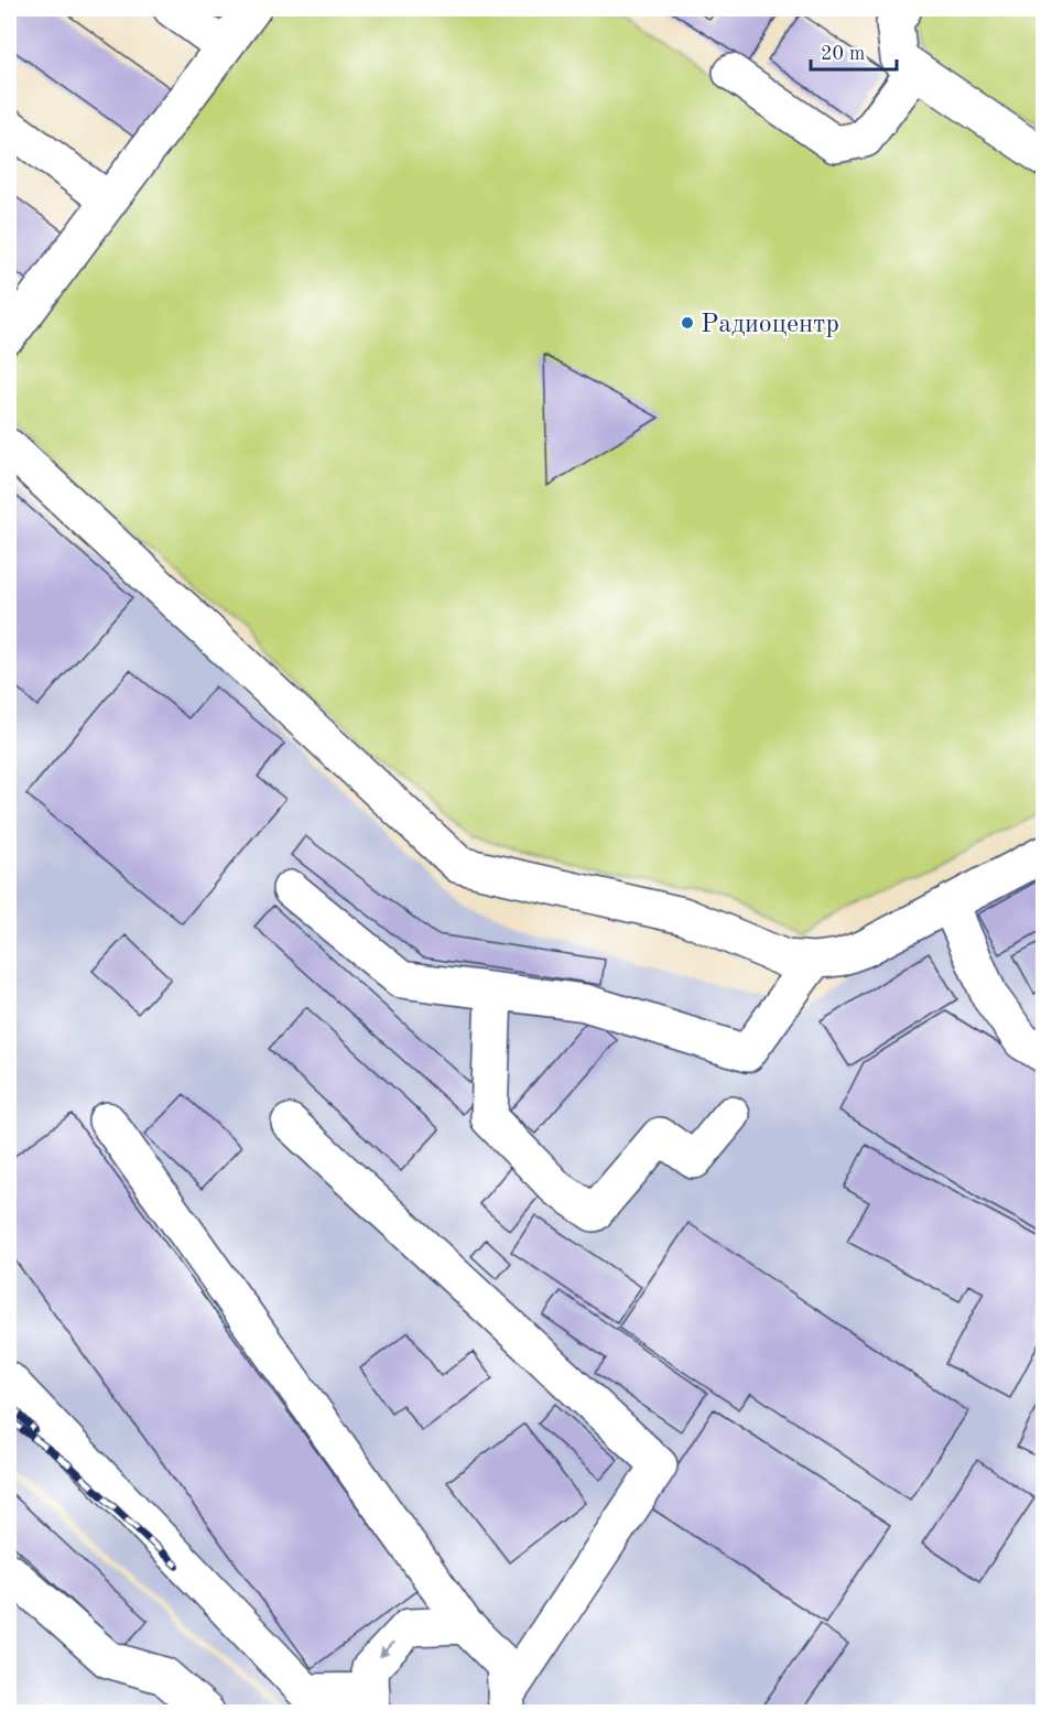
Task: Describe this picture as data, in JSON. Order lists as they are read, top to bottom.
{
  "places": ["Радиоцентр"],
  "scale_bar": "20 m"
}
